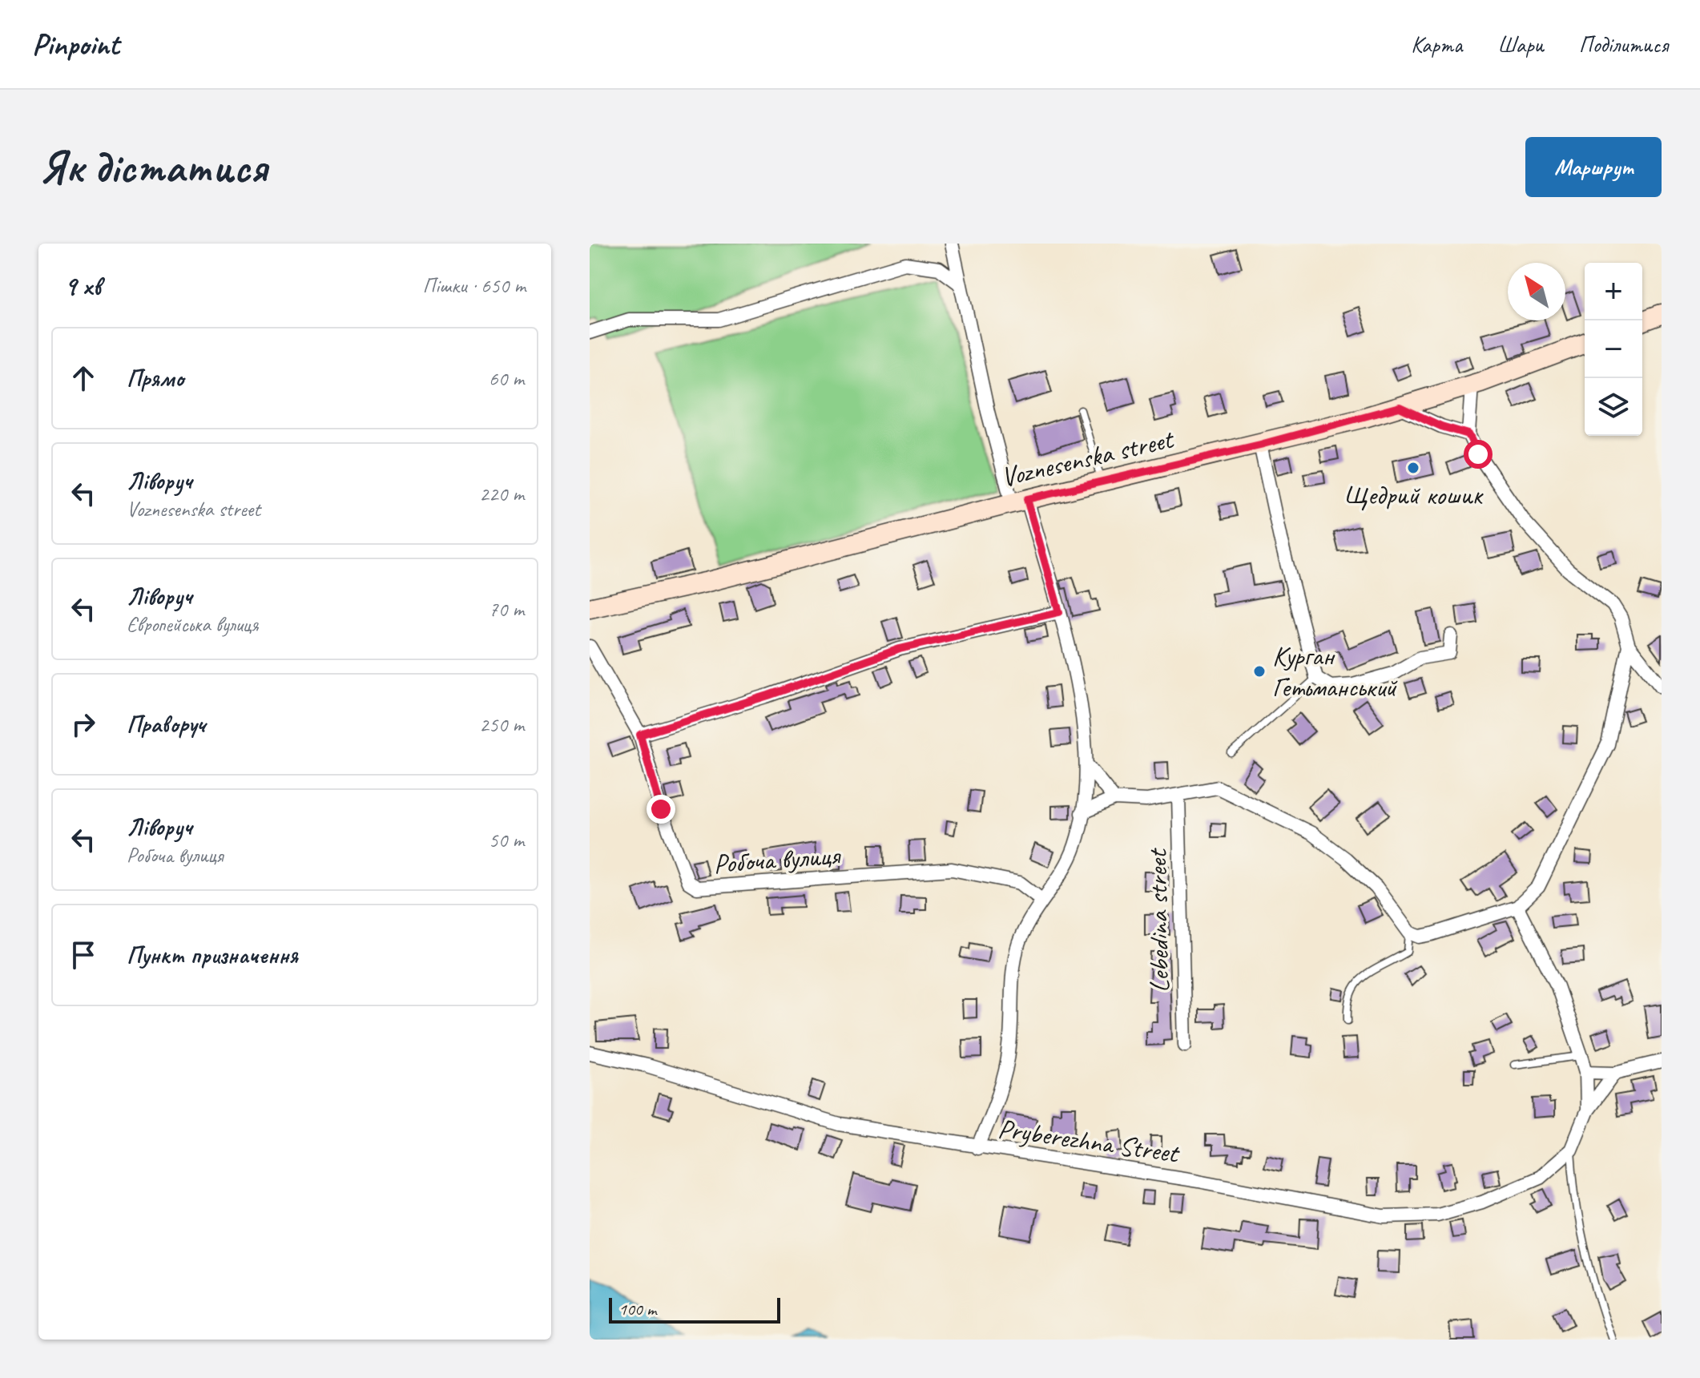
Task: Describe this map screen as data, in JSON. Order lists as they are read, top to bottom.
{
  "streets": {
    "main road": ["Voznesenska street"],
    "street": ["Робоча вулиця", "Lebedina street", "Pryberezhna Street"]
  },
  "places": ["Щедрий кошик", "Курган Гетьманський"],
  "scale_bar": "100 m",
  "north": "top left",
  "page": {
    "header": "Pinpoint",
    "nav": ["Карта", "Шари", "Поділитися"],
    "buttons": "Маршрут",
    "title": "Як дістатися",
    "heading": ["9 хв", "Пішки · 650 m"],
    "map_buttons": ["+", "−"],
    "list": [
      ["Прямо", "60 m"],
      ["Ліворуч", "Voznesenska street", "220 m"],
      ["Ліворуч", "Європейська вулиця", "70 m"],
      ["Праворуч", "250 m"],
      ["Ліворуч", "Робоча вулиця", "50 m"],
      "Пункт призначення"
    ],
    "scale": "100 m"
  }
}
